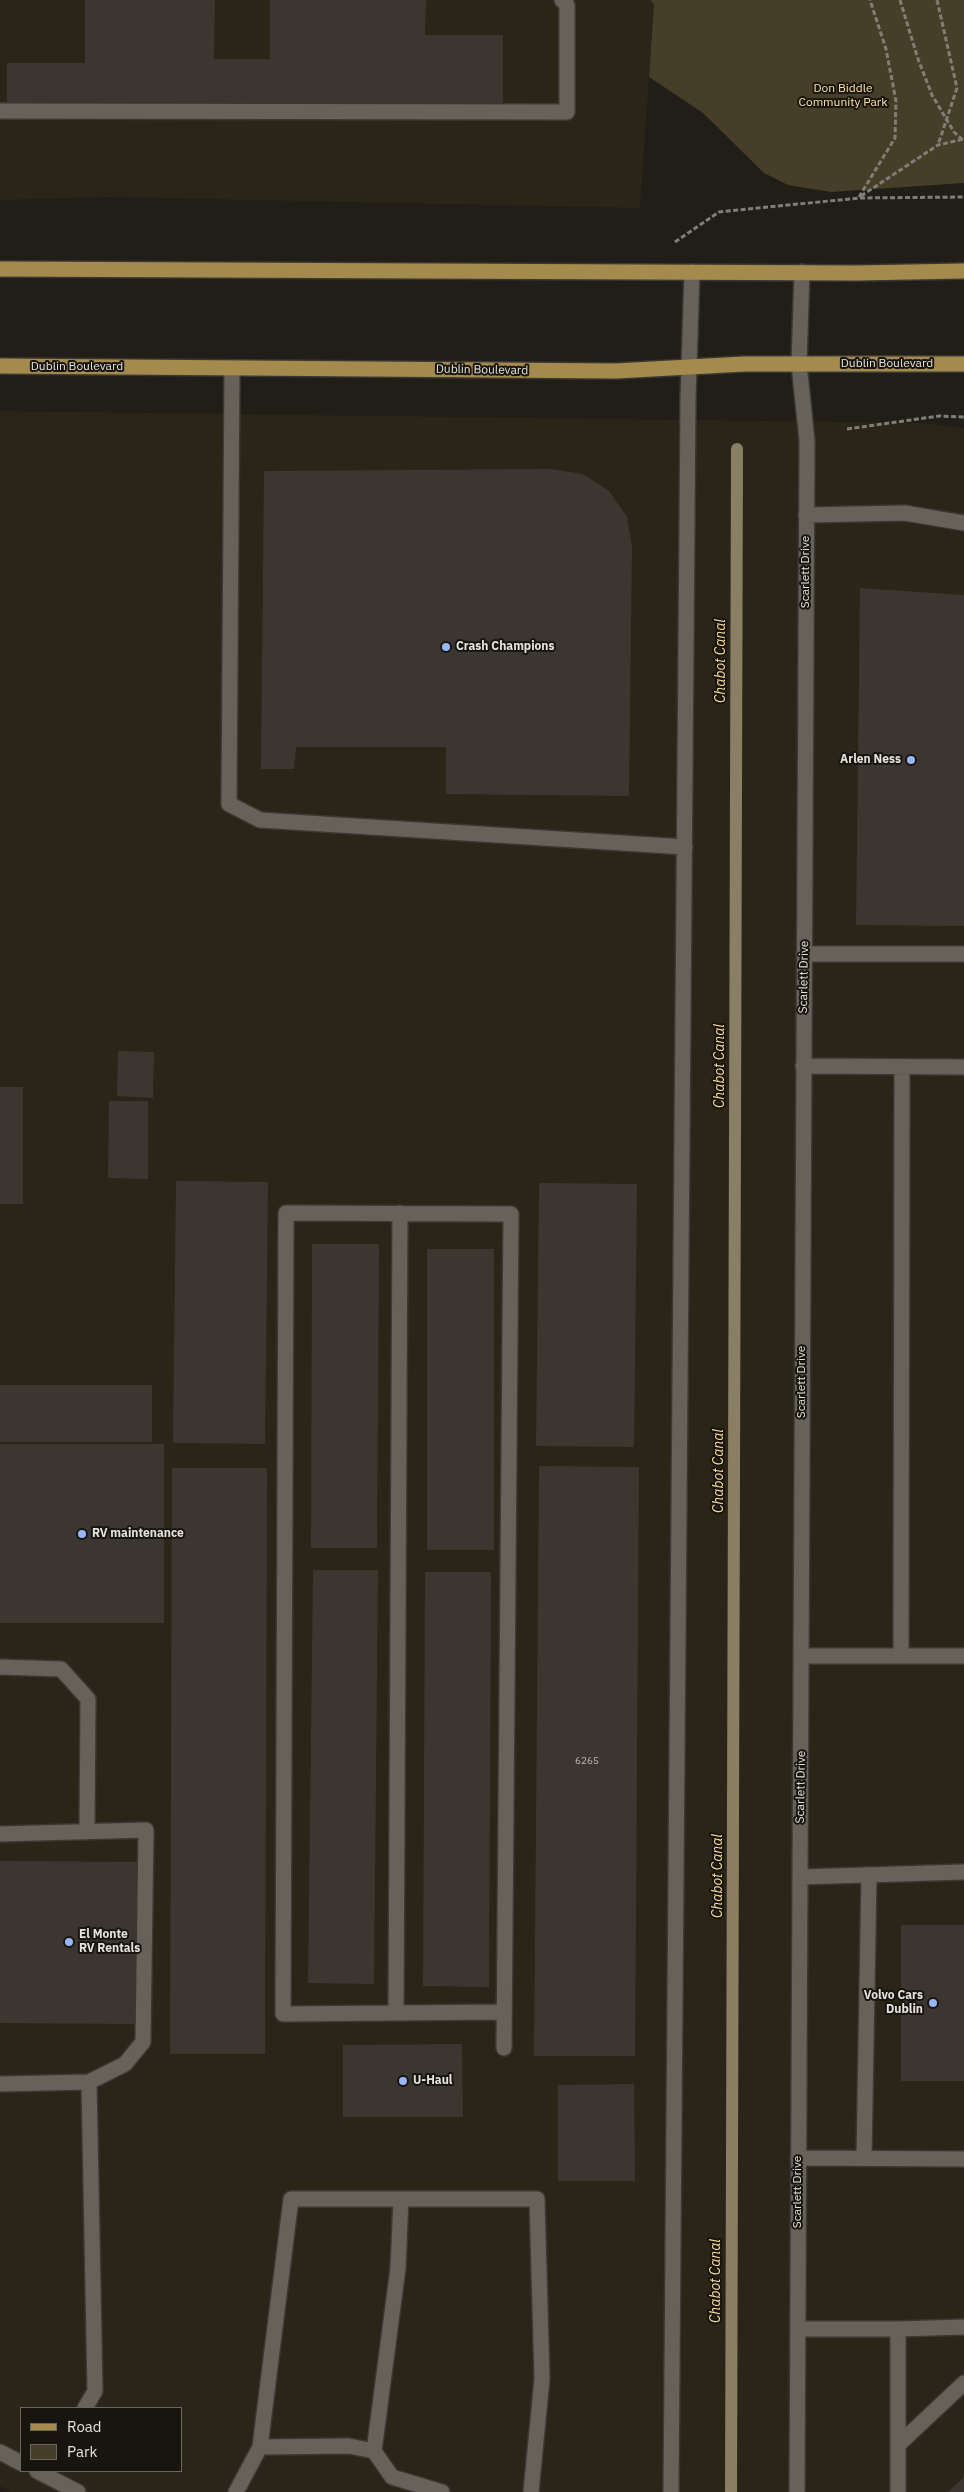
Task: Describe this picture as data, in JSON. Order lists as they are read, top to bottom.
{
  "streets": {
    "main road": ["Dublin Boulevard"],
    "street": ["Scarlett Drive"]
  },
  "crossings": [
    ["Dublin Boulevard", "Scarlett Drive"]
  ],
  "water": ["Chabot Canal"],
  "parks": ["Don Biddle Community Park"],
  "places": [
    "Crash Champions",
    "Arlen Ness",
    "RV maintenance",
    "El Monte RV Rentals",
    "Volvo Cars Dublin",
    "U-Haul"
  ],
  "house_numbers": ["6265"],
  "legend": ["Road", "Park"]
}
